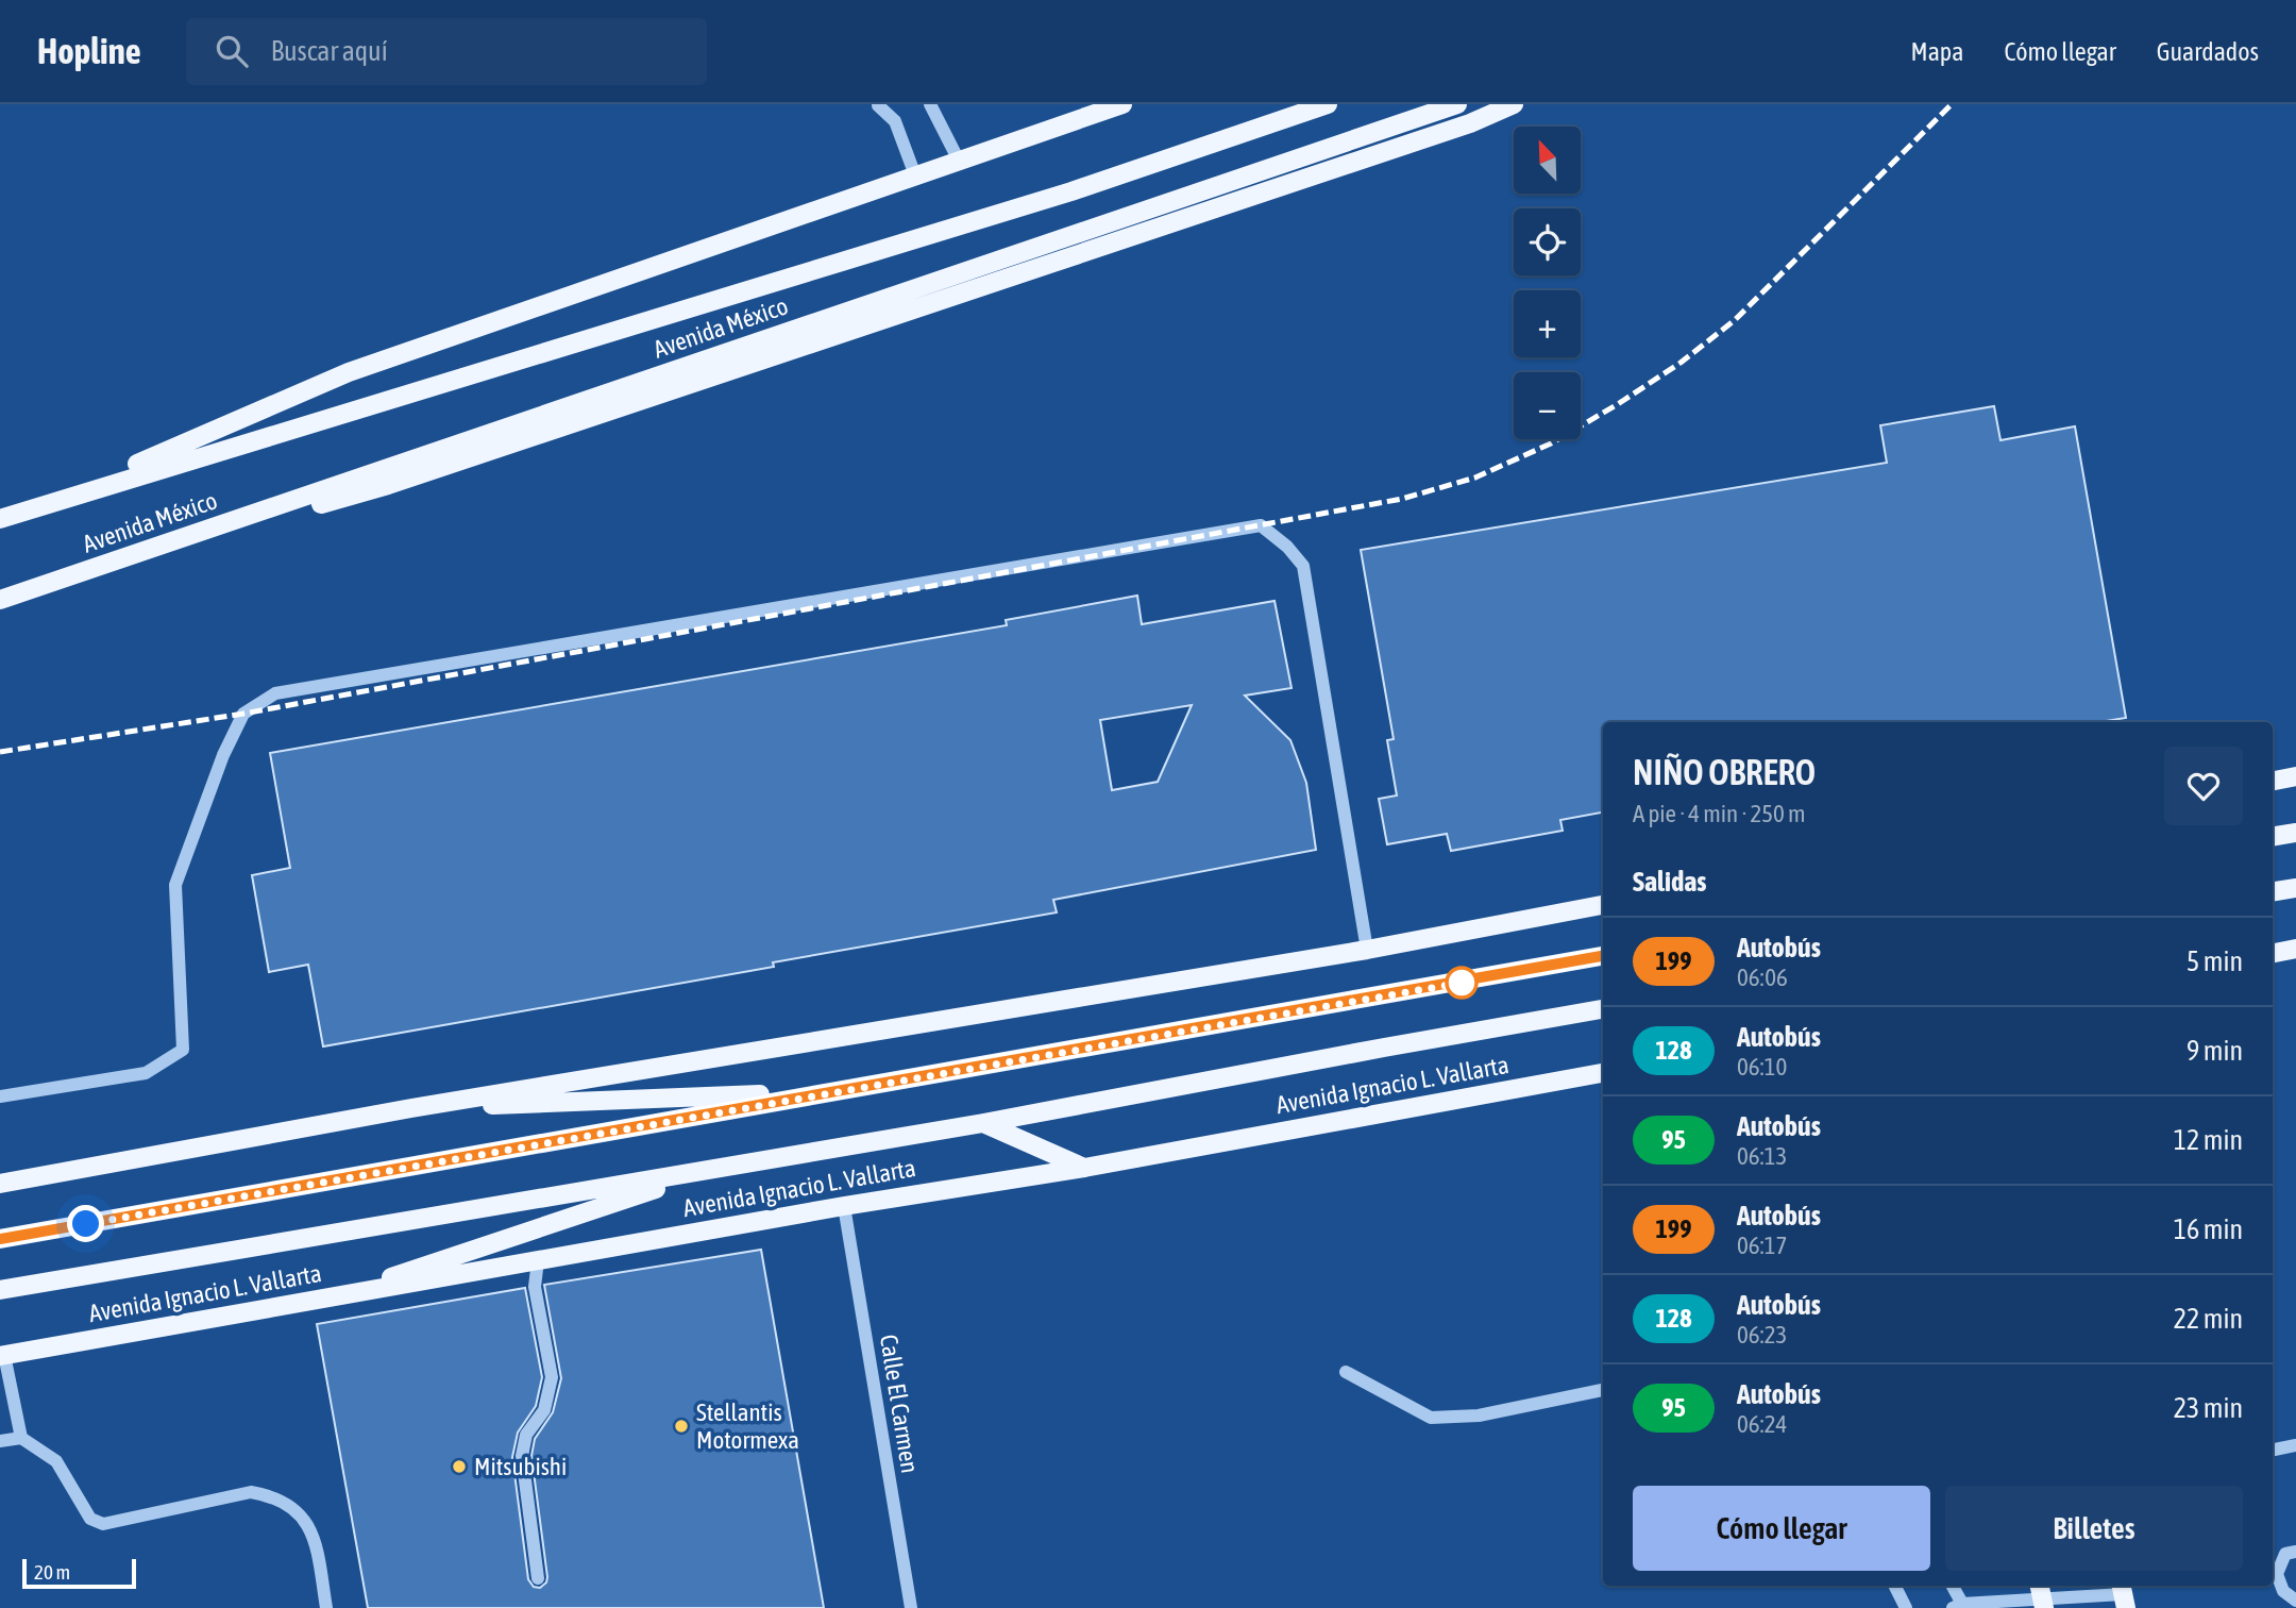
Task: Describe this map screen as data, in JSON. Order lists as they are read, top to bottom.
{
  "streets": {
    "main road": ["Avenida México", "Avenida Ignacio L. Vallarta"],
    "street": ["Calle El Carmen"]
  },
  "crossings": [
    ["Avenida Ignacio L. Vallarta", "Calle El Carmen"]
  ],
  "places": ["Stellantis Motormexa", "Mitsubishi"],
  "lines": ["bus line 199"],
  "scale_bar": "20 m",
  "north": "top left",
  "page": {
    "header": "Hopline",
    "search": "Buscar aquí",
    "nav": ["Mapa", "Cómo llegar", "Guardados"],
    "map_buttons": ["+", "−"],
    "heading": [
      ["NIÑO OBRERO", "A pie · 4 min · 250 m"],
      "Salidas"
    ],
    "list": [
      {
        "mark": "199",
        "name": "Autobús",
        "note": "06:06",
        "value": "5 min"
      },
      {
        "mark": "128",
        "name": "Autobús",
        "note": "06:10",
        "value": "9 min"
      },
      {
        "mark": "95",
        "name": "Autobús",
        "note": "06:13",
        "value": "12 min"
      },
      {
        "mark": "199",
        "name": "Autobús",
        "note": "06:17",
        "value": "16 min"
      },
      {
        "mark": "128",
        "name": "Autobús",
        "note": "06:23",
        "value": "22 min"
      },
      {
        "mark": "95",
        "name": "Autobús",
        "note": "06:24",
        "value": "23 min"
      }
    ],
    "buttons": ["Cómo llegar", "Billetes"],
    "scale": "20 m"
  }
}
